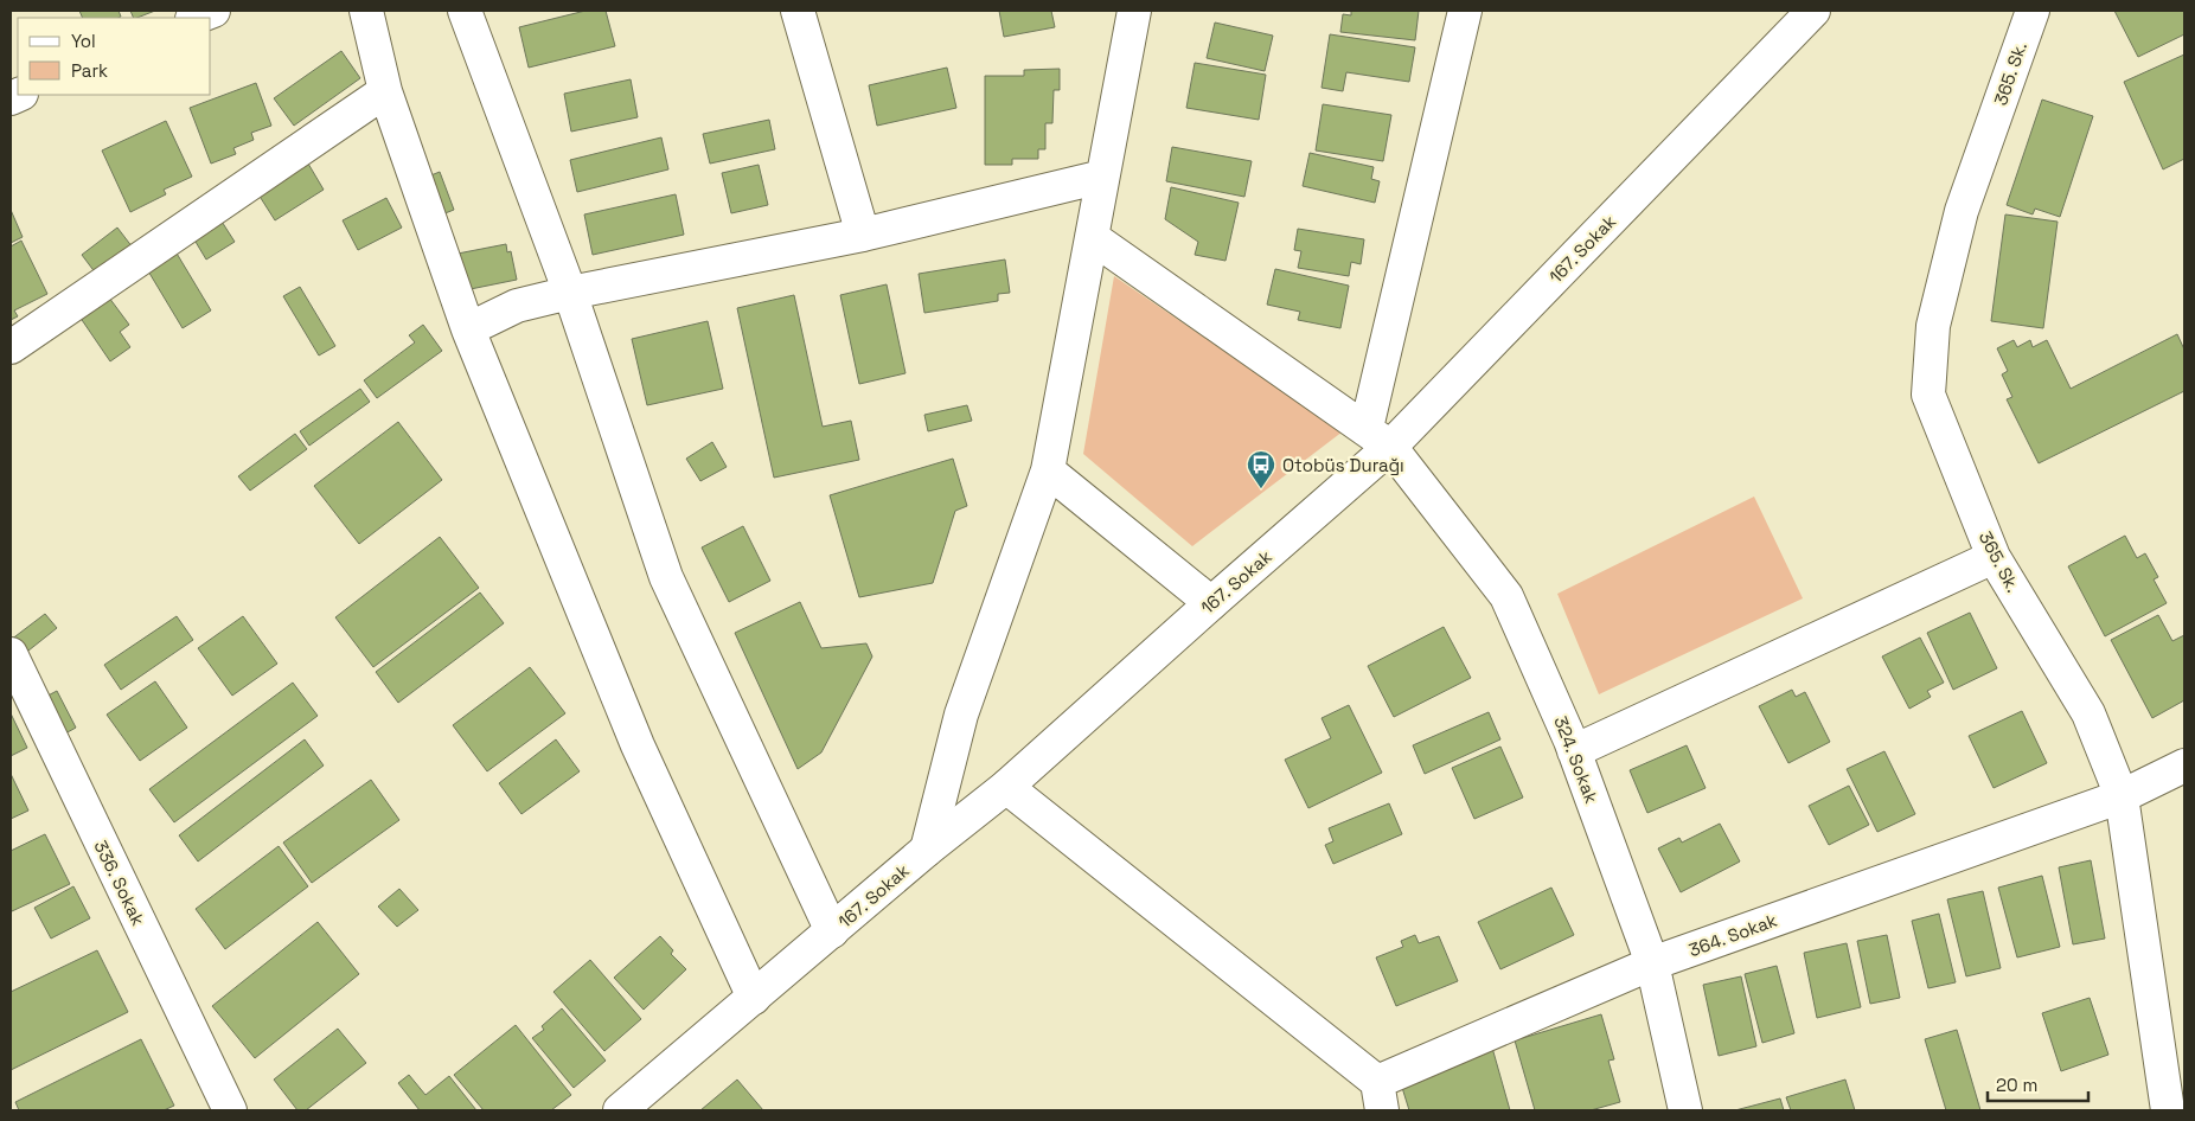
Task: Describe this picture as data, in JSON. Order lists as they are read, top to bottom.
{
  "streets": {
    "street": [
      "365. Sk.",
      "167. Sokak",
      "324. Sokak",
      "336. Sokak",
      "364. Sokak"
    ]
  },
  "crossings": [
    ["365. Sk.", "364. Sokak"],
    ["167. Sokak", "324. Sokak"],
    ["324. Sokak", "364. Sokak"]
  ],
  "places": {
    "bus stop": ["Otobüs Durağı"]
  },
  "legend": ["Yol", "Park"],
  "scale_bar": "20 m"
}
